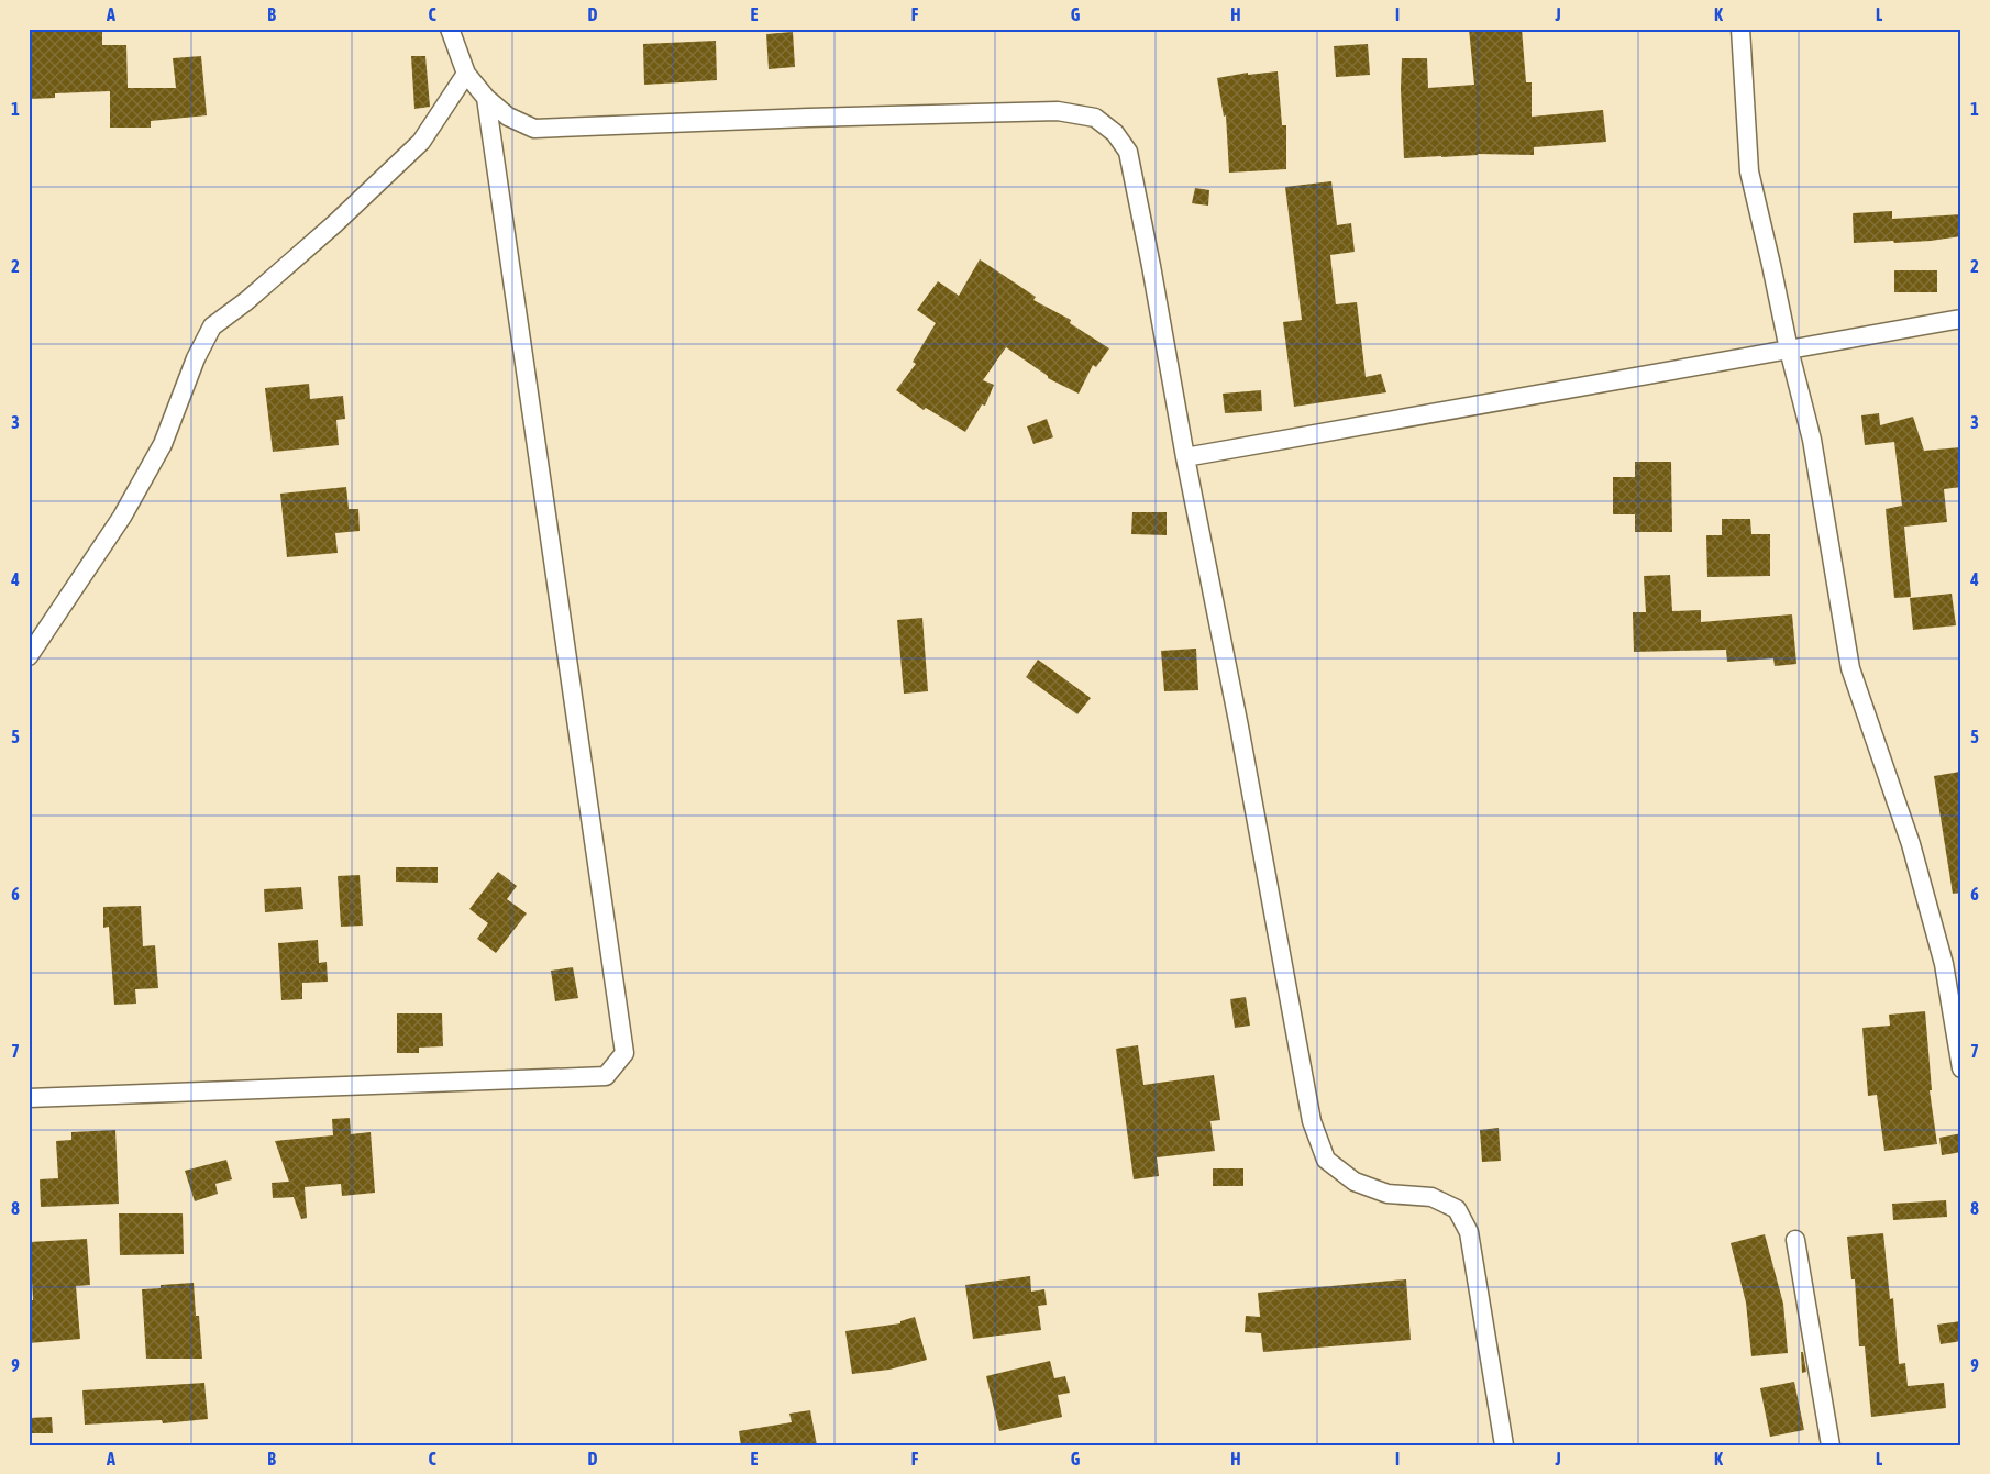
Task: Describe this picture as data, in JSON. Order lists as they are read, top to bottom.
{
  "grid": {
    "columns": [
      "A",
      "B",
      "C",
      "D",
      "E",
      "F",
      "G",
      "H",
      "I",
      "J",
      "K",
      "L"
    ],
    "rows": [
      "1",
      "2",
      "3",
      "4",
      "5",
      "6",
      "7",
      "8",
      "9"
    ]
  }
}
